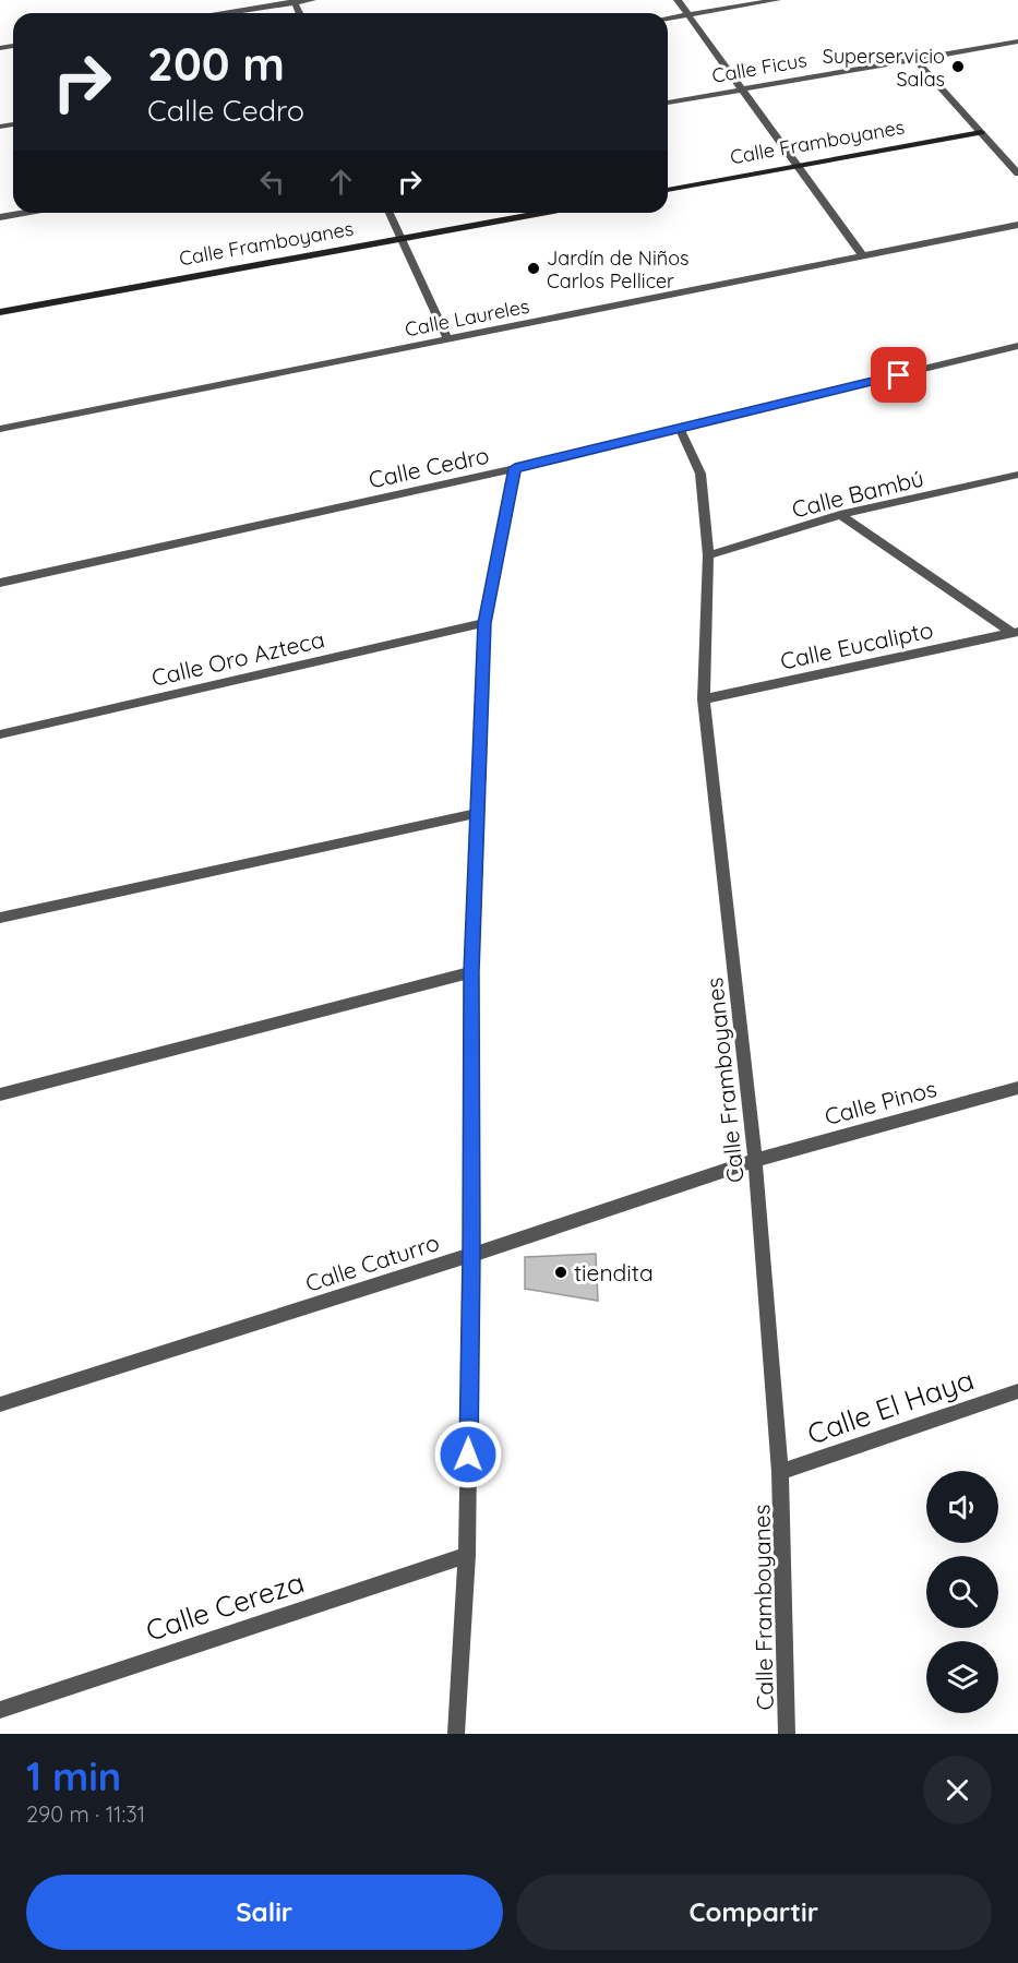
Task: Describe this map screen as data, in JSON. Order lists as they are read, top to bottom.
{
  "streets": {
    "street": [
      "Calle Ficus",
      "Calle Framboyanes",
      "Calle Laureles",
      "Calle Cedro",
      "Calle Bambú",
      "Calle Eucalipto",
      "Calle Oro Azteca",
      "Calle Pinos",
      "Calle Caturro",
      "Calle El Haya",
      "Calle Cereza"
    ]
  },
  "crossings": [
    ["Calle Framboyanes", "Calle Cedro"],
    ["Calle Framboyanes", "Calle Bambú"],
    ["Calle Framboyanes", "Calle Eucalipto"],
    ["Calle Framboyanes", "Calle Pinos"],
    ["Calle Framboyanes", "Calle Caturro"],
    ["Calle Framboyanes", "Calle El Haya"],
    ["Calle Pinos", "Calle Caturro"]
  ],
  "places": ["Superservicio Salas", "Jardín de Niños Carlos Pellicer", "tiendita"],
  "page": {
    "turn": ["200 m", "Calle Cedro"],
    "heading": ["1 min", "290 m · 11:31"],
    "buttons": ["Salir", "Compartir"]
  }
}
